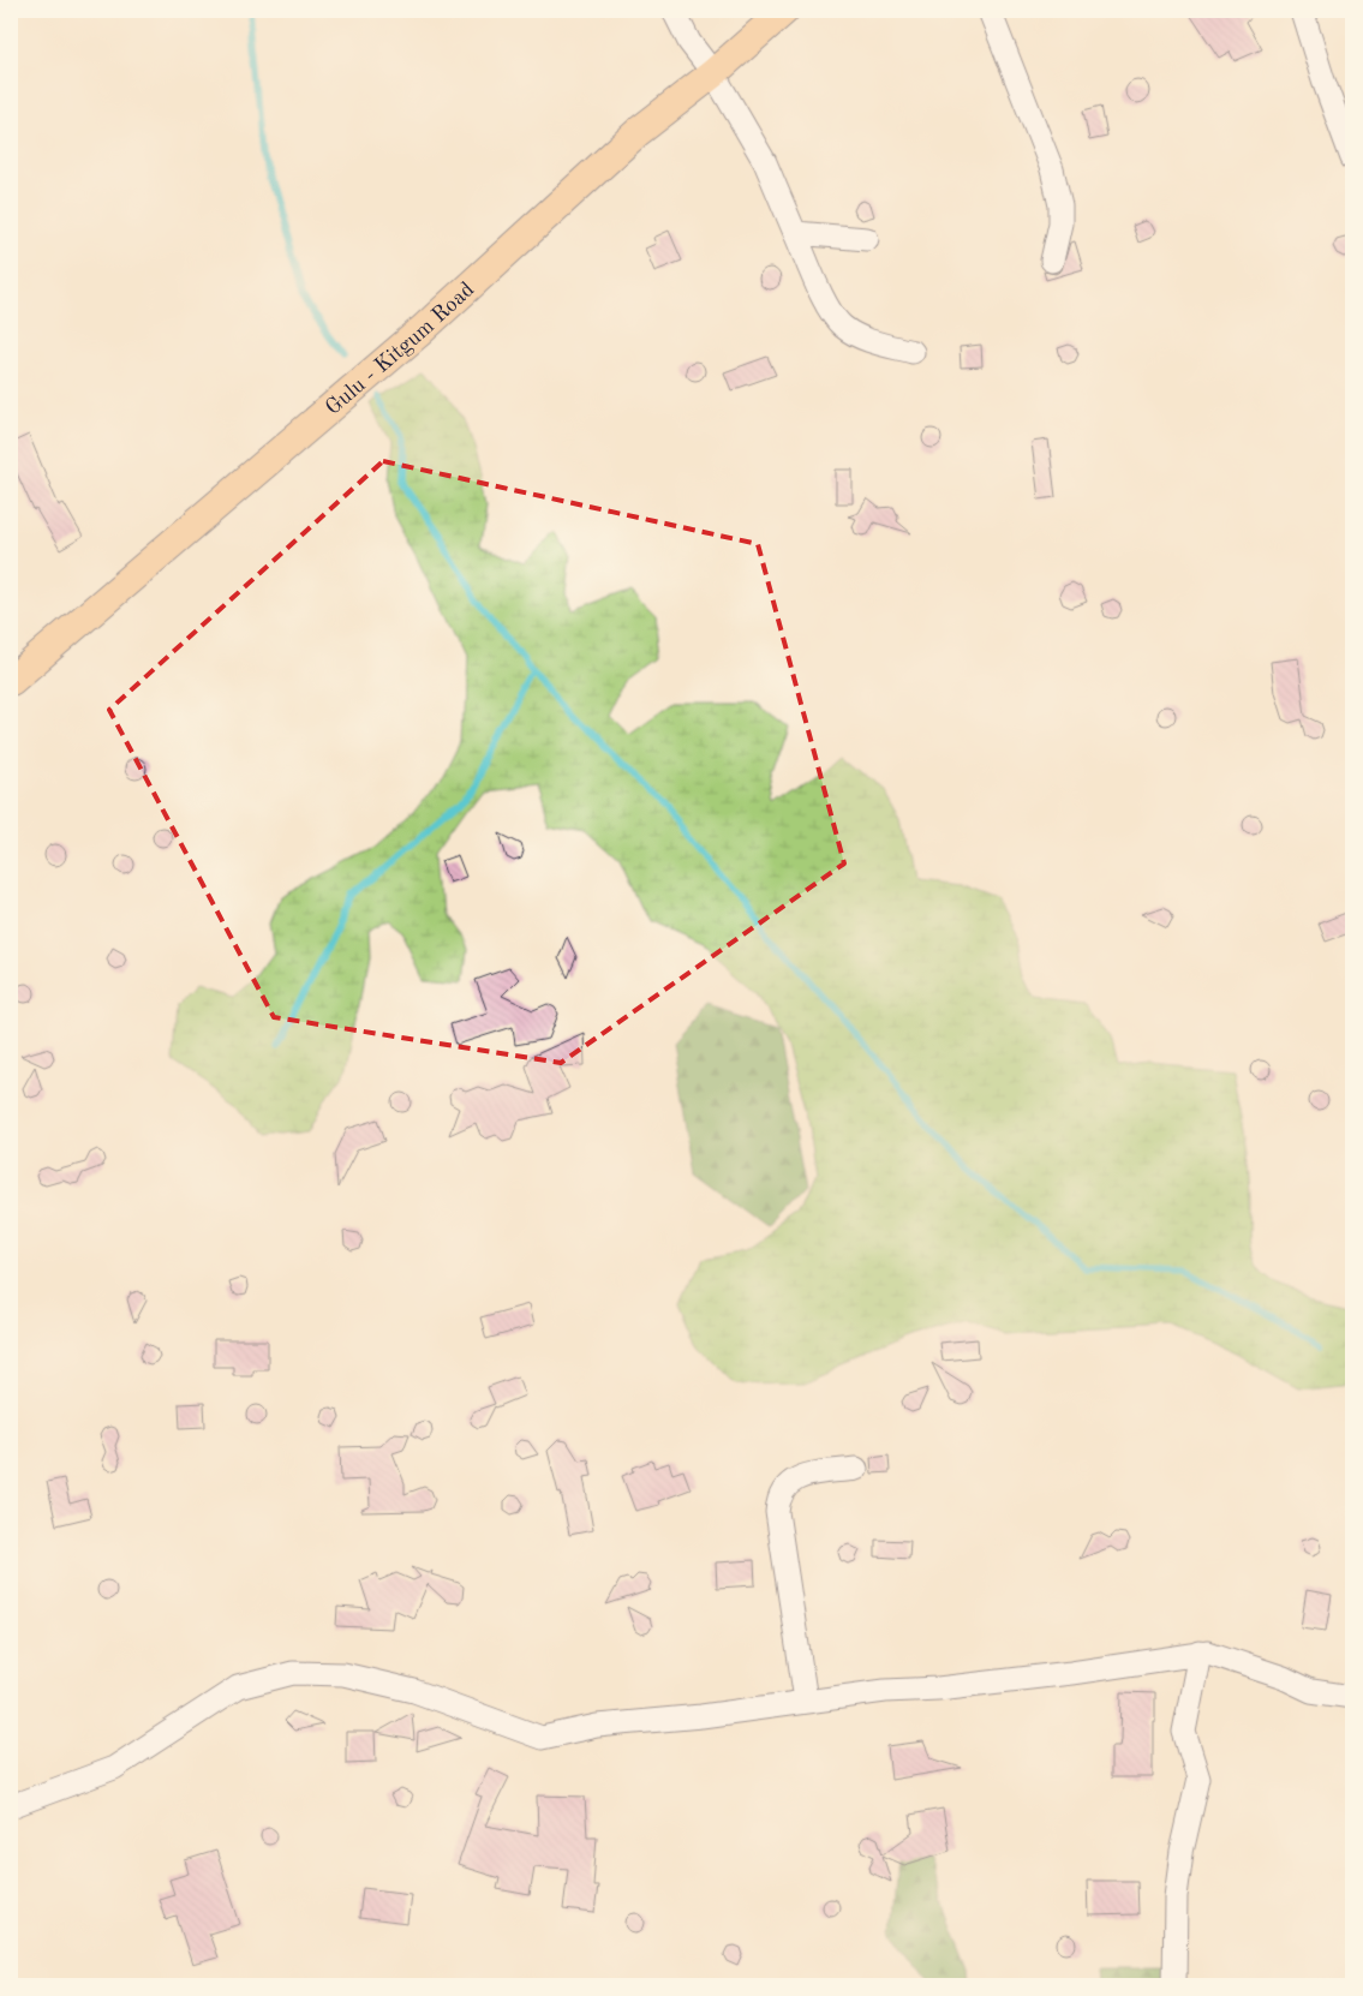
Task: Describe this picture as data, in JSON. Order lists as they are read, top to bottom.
{
  "streets": {
    "main road": ["Gulu - Kitgum Road"]
  }
}
